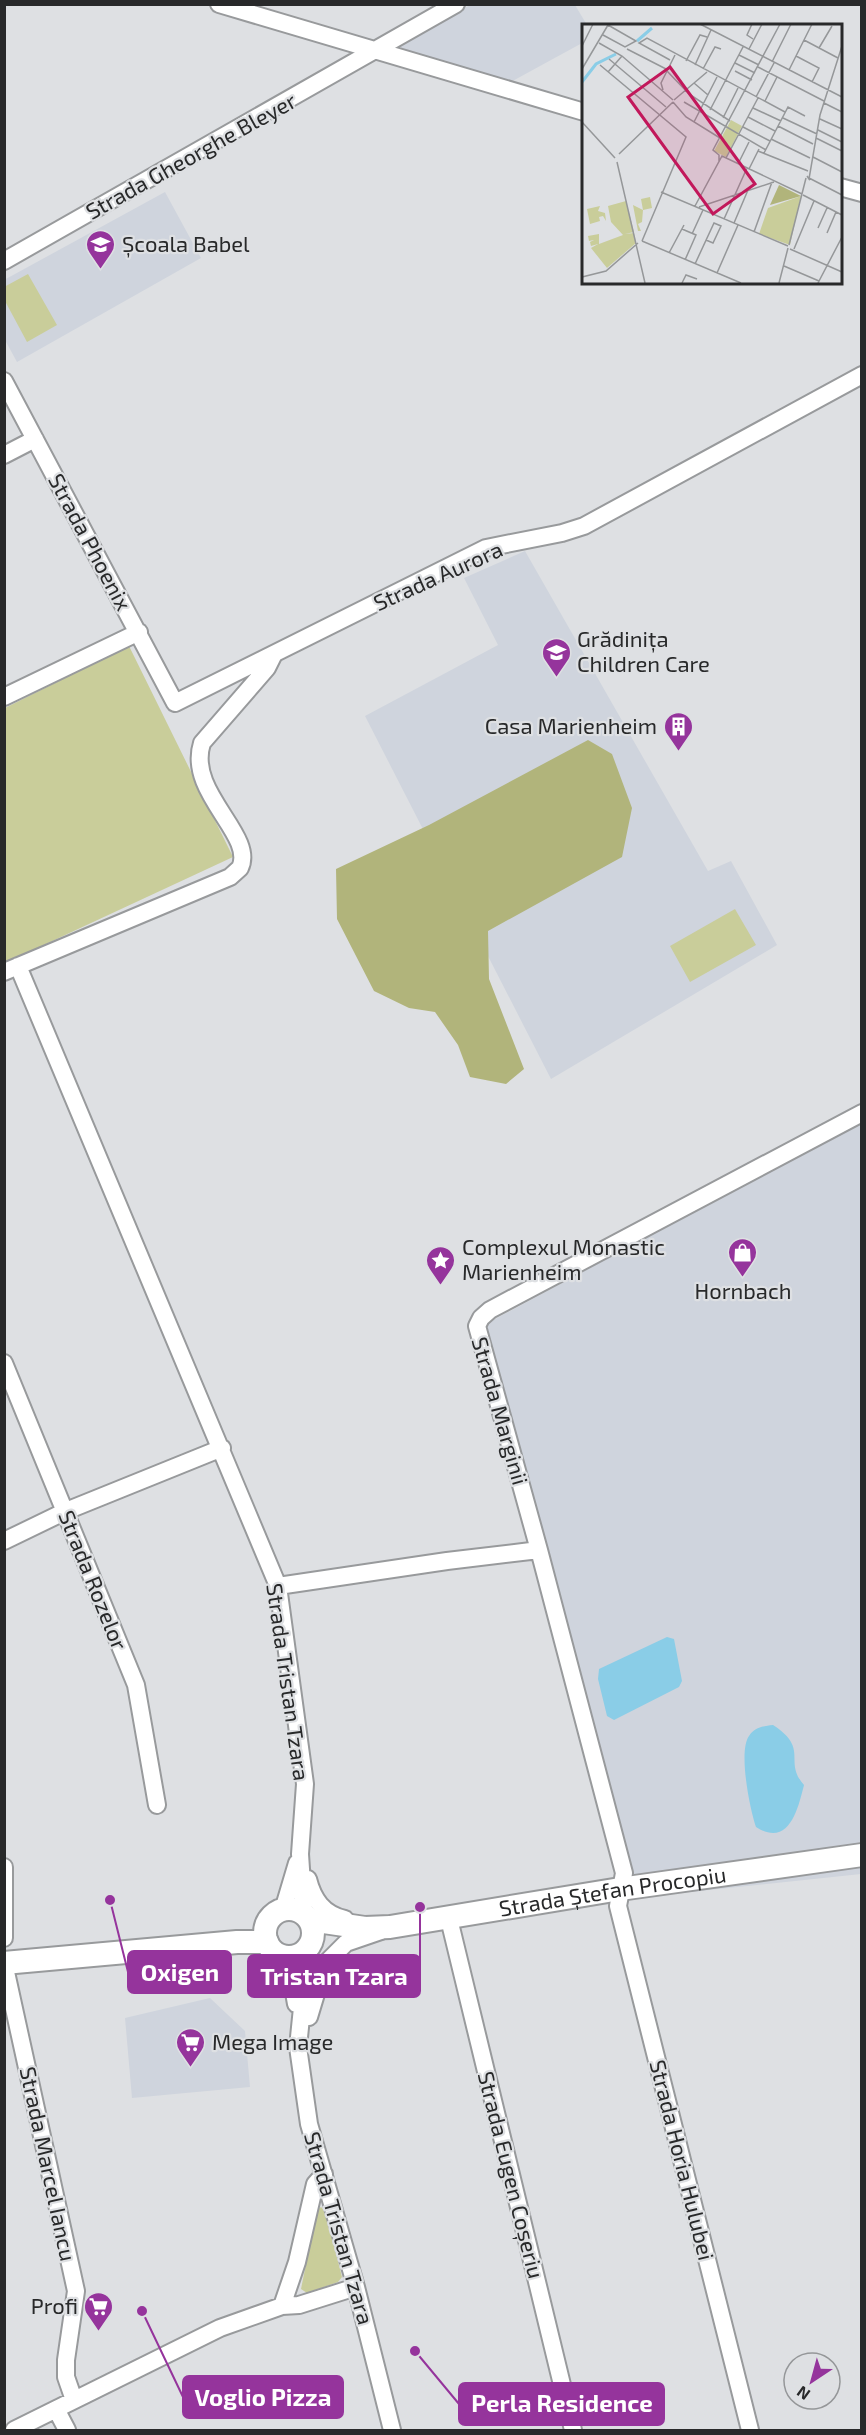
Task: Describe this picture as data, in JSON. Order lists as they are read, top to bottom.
{
  "streets": {
    "street": [
      "Strada Gheorghe Bleyer",
      "Strada Phoenix",
      "Strada Aurora",
      "Strada Marginii",
      "Strada Rozelor",
      "Strada Tristan Tzara",
      "Strada Ștefan Procopiu",
      "Strada Horia Hulubei",
      "Strada Marcel Iancu",
      "Strada Eugen Coșeriu"
    ]
  },
  "crossings": [
    ["Strada Phoenix", "Strada Aurora"],
    ["Strada Marginii", "Strada Ștefan Procopiu"],
    ["Strada Marginii", "Strada Horia Hulubei"],
    ["Strada Tristan Tzara", "Strada Ștefan Procopiu"],
    ["Strada Ștefan Procopiu", "Strada Horia Hulubei"],
    ["Strada Ștefan Procopiu", "Strada Eugen Coșeriu"]
  ],
  "places": {
    "school or university": ["Școala Babel", "Grădinița Children Care"],
    "building": ["Casa Marienheim"],
    "shop": ["Hornbach"],
    "place": ["Complexul Monastic Marienheim"],
    "other": [
      "Oxigen",
      "Tristan Tzara",
      "Voglio Pizza",
      "Perla Residence"
    ],
    "supermarket": ["Mega Image", "Profi"]
  },
  "north": "bottom left"
}
